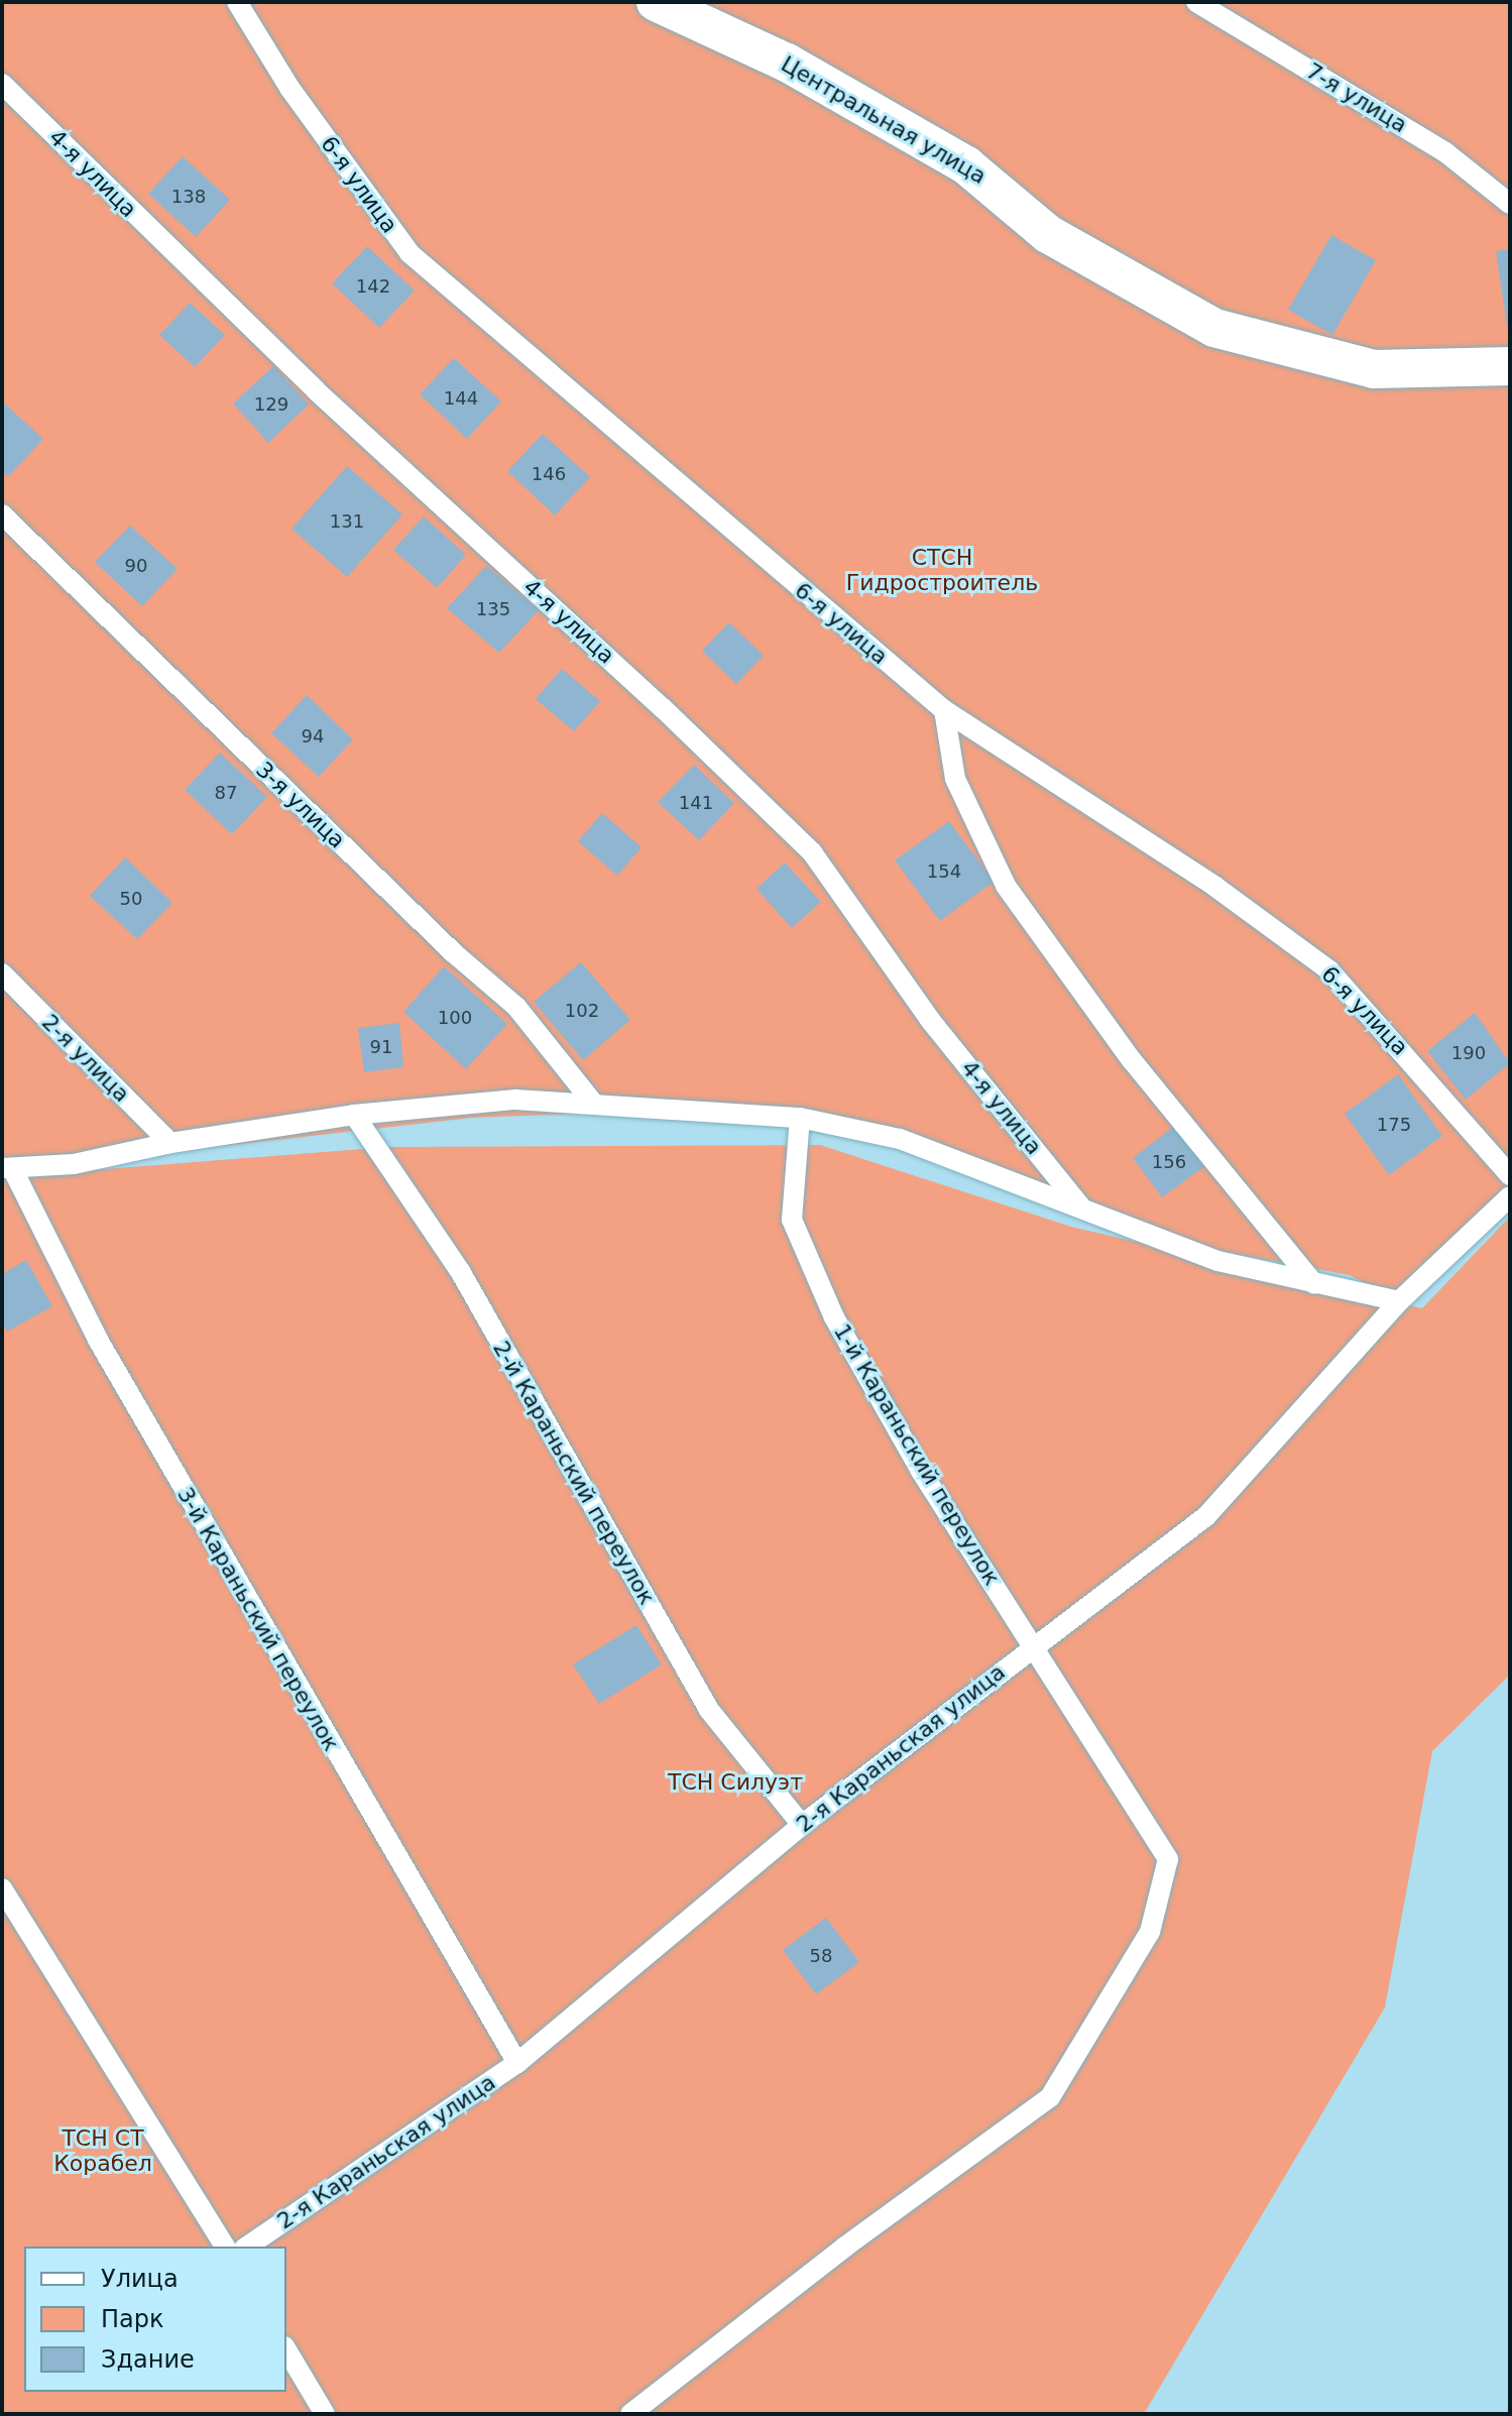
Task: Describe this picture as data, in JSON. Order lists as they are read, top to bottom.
{
  "streets": {
    "street": ["Центральная улица"],
    "lane": [
      "7-я улица",
      "4-я улица",
      "6-я улица",
      "3-я улица",
      "2-я улица",
      "1-й Караньский переулок",
      "2-й Караньский переулок",
      "3-й Караньский переулок",
      "2-я Караньская улица"
    ]
  },
  "crossings": [
    ["1-й Караньский переулок", "2-я Караньская улица"],
    ["2-й Караньский переулок", "2-я Караньская улица"],
    ["3-й Караньский переулок", "2-я Караньская улица"]
  ],
  "parks": ["СТСН Гидростроитель", "ТСН Силуэт", "ТСН СТ Корабел"],
  "house_numbers": [
    "138",
    "142",
    "144",
    "129",
    "146",
    "131",
    "90",
    "135",
    "94",
    "87",
    "141",
    "154",
    "50",
    "102",
    "100",
    "91",
    "190",
    "175",
    "156",
    "58"
  ],
  "legend": ["Улица", "Парк", "Здание"]
}
